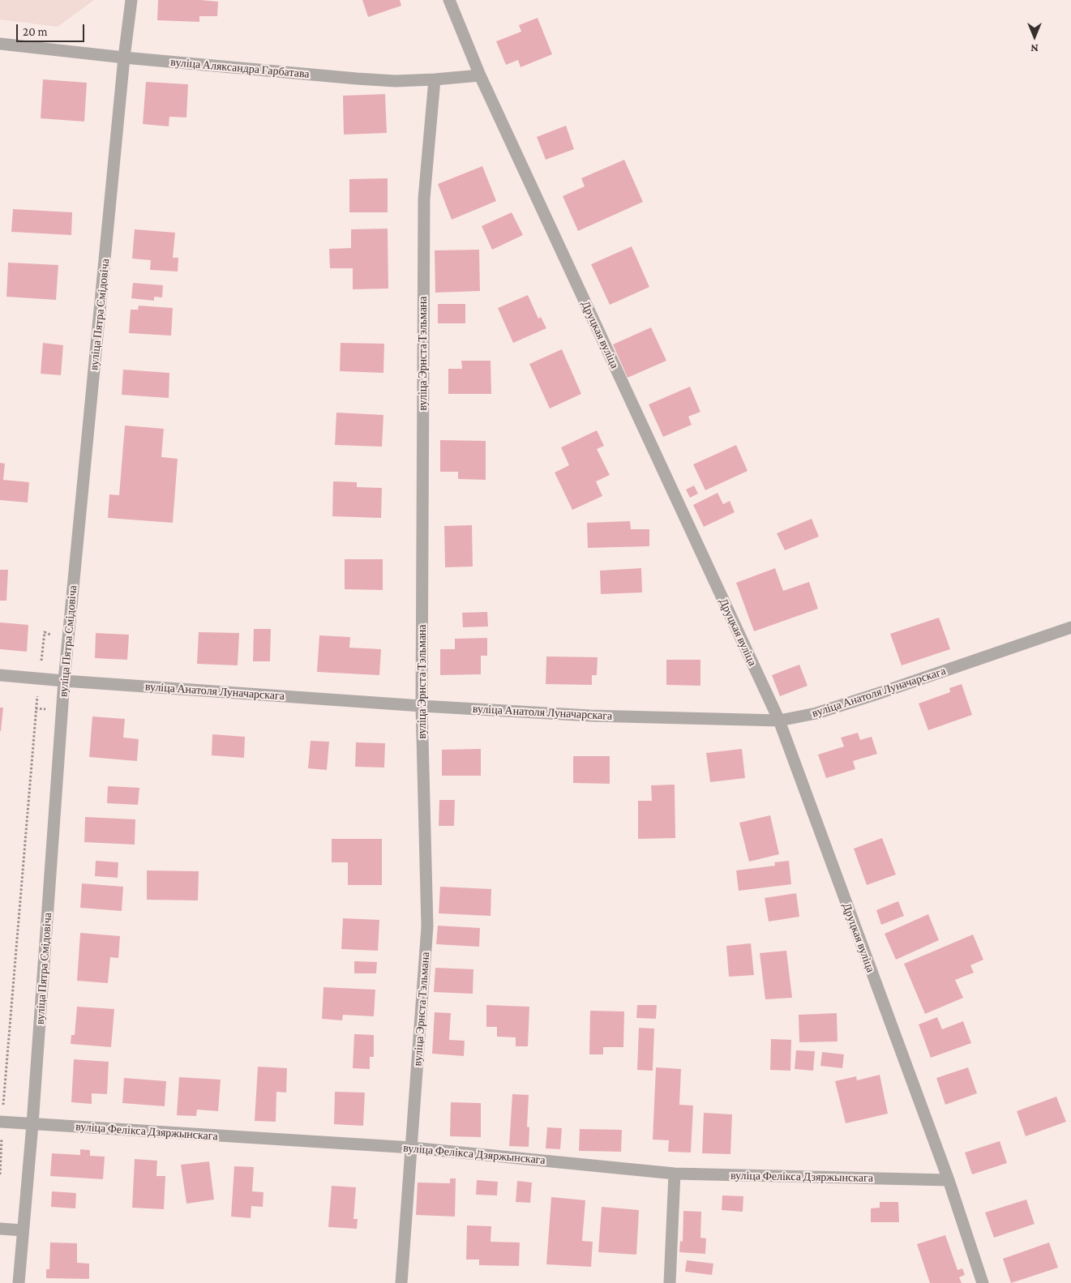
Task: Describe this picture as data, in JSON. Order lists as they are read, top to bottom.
{
  "streets": {
    "street": [
      "вуліца Аляксандра Гарбатава",
      "вуліца Пятра Смідовіча",
      "Друцкая вуліца",
      "вуліца Эрнста Тэльмана",
      "вуліца Анатоля Луначарскага",
      "вуліца Фелікса Дзяржынскага"
    ]
  },
  "crossings": [
    ["вуліца Аляксандра Гарбатава", "вуліца Пятра Смідовіча"],
    ["вуліца Аляксандра Гарбатава", "Друцкая вуліца"],
    ["вуліца Аляксандра Гарбатава", "вуліца Эрнста Тэльмана"],
    ["вуліца Пятра Смідовіча", "вуліца Анатоля Луначарскага"],
    ["вуліца Пятра Смідовіча", "вуліца Фелікса Дзяржынскага"],
    ["Друцкая вуліца", "вуліца Анатоля Луначарскага"],
    ["Друцкая вуліца", "вуліца Фелікса Дзяржынскага"],
    ["вуліца Эрнста Тэльмана", "вуліца Анатоля Луначарскага"],
    ["вуліца Эрнста Тэльмана", "вуліца Фелікса Дзяржынскага"]
  ],
  "scale_bar": "20 m",
  "north": "bottom"
}
